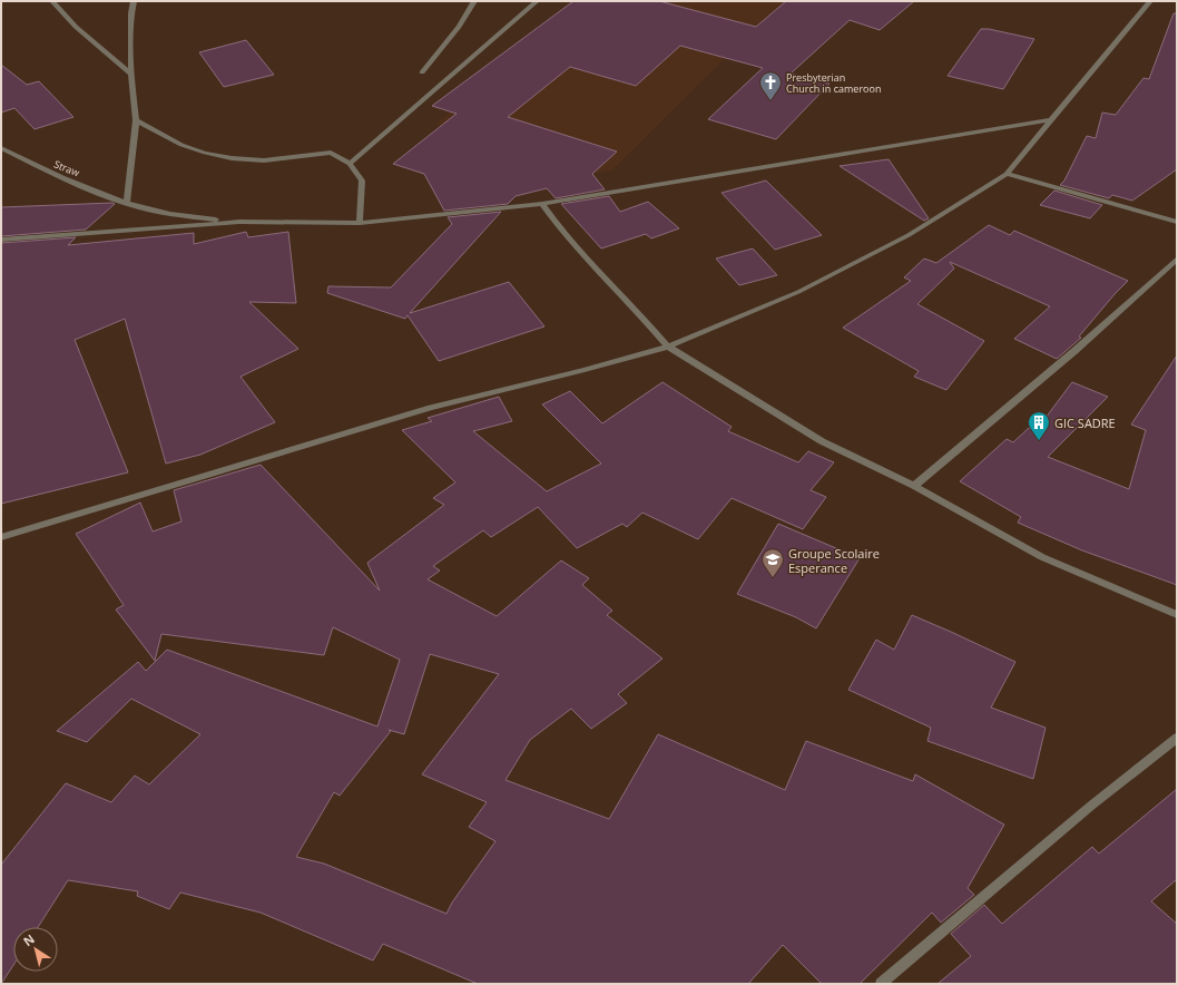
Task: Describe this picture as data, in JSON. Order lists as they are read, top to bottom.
{
  "streets": {
    "street": ["Straw"]
  },
  "places": {
    "church": ["Presbyterian Church in cameroon"],
    "building": ["GIC SADRE"],
    "school or university": ["Groupe Scolaire Esperance"]
  },
  "north": "top left"
}
